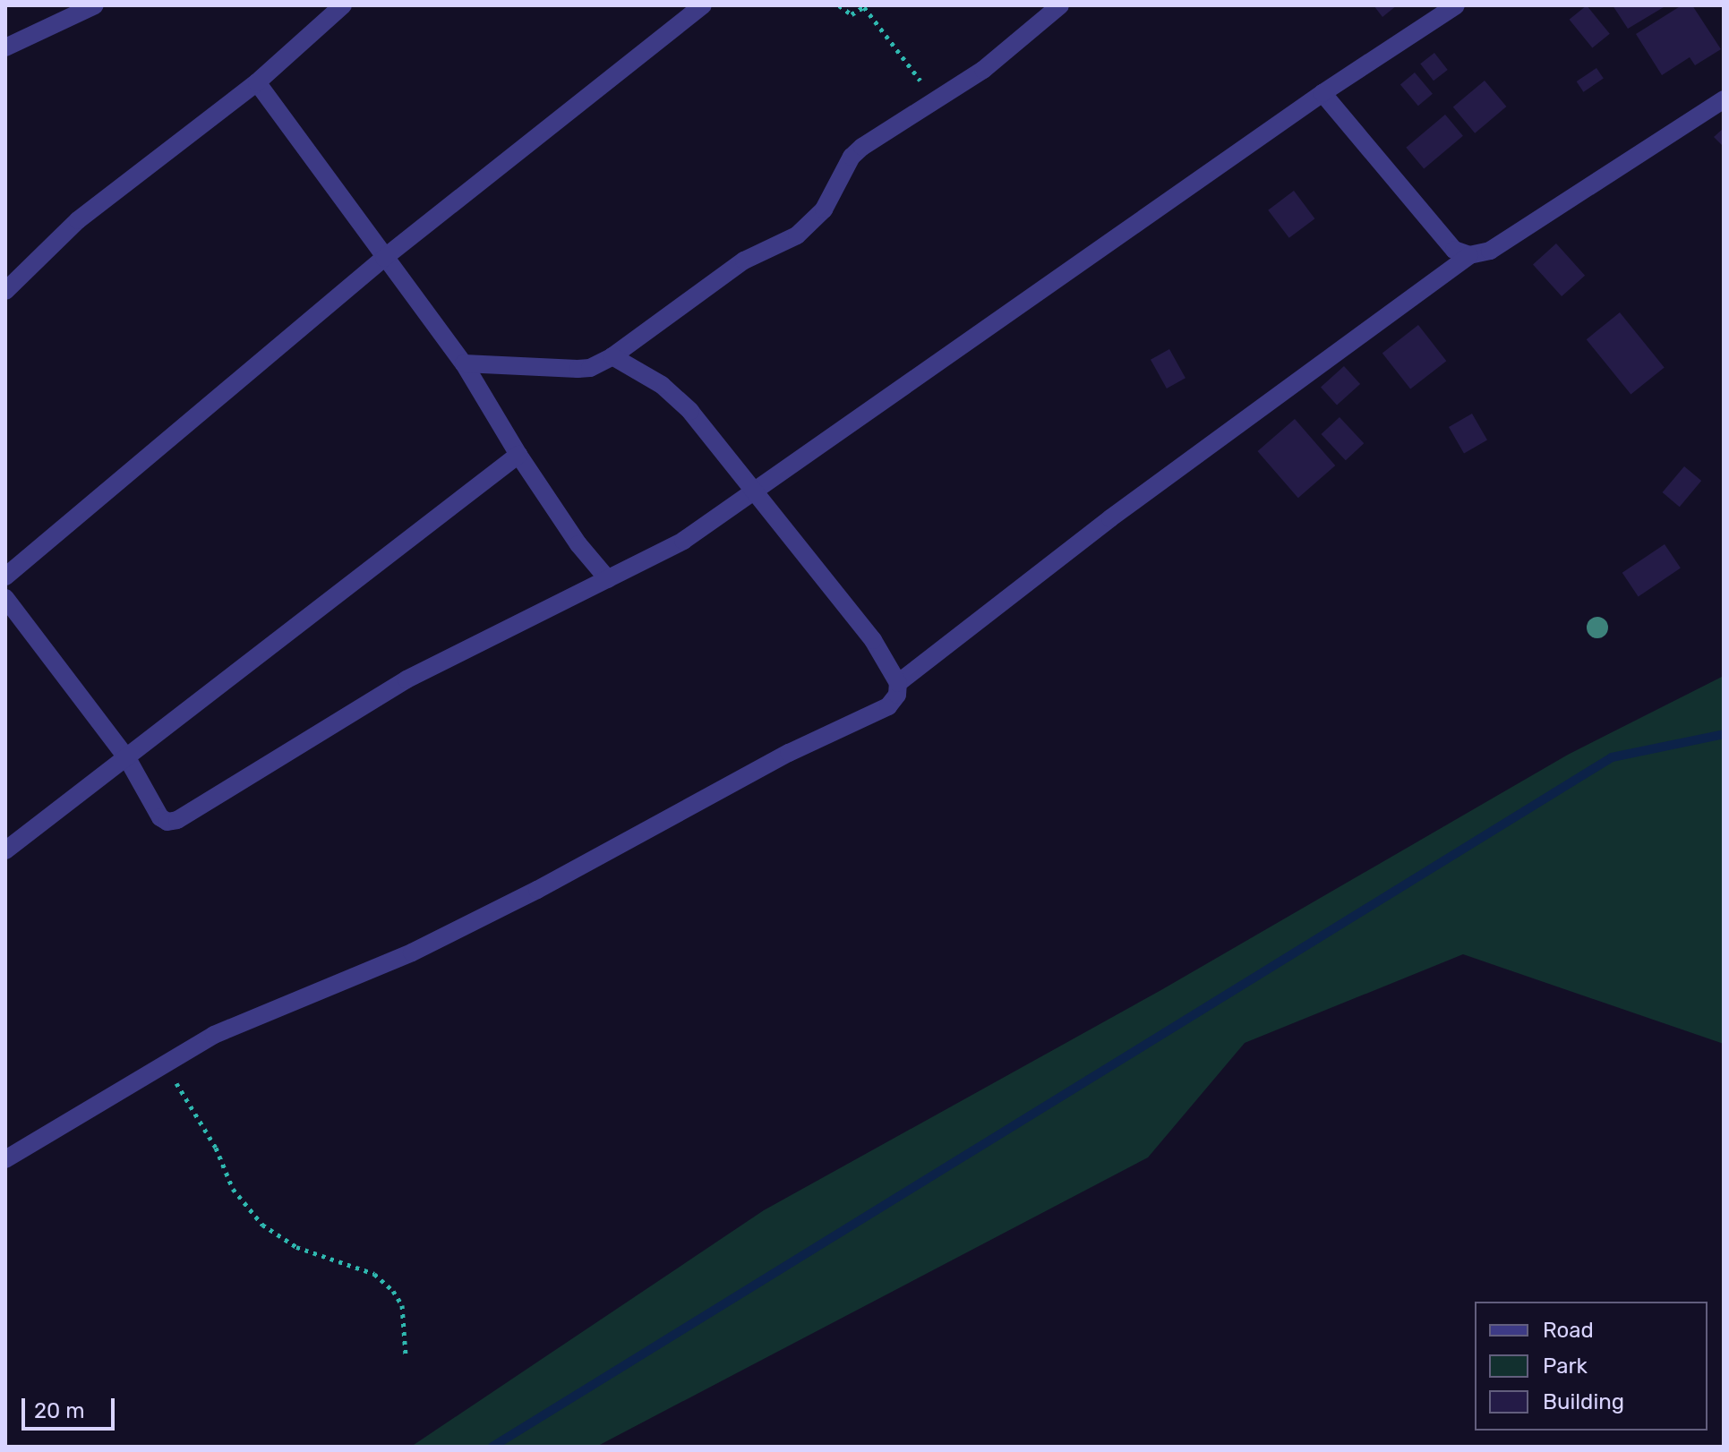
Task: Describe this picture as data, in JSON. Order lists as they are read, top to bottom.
{
  "legend": ["Road", "Park", "Building"],
  "scale_bar": "20 m"
}
